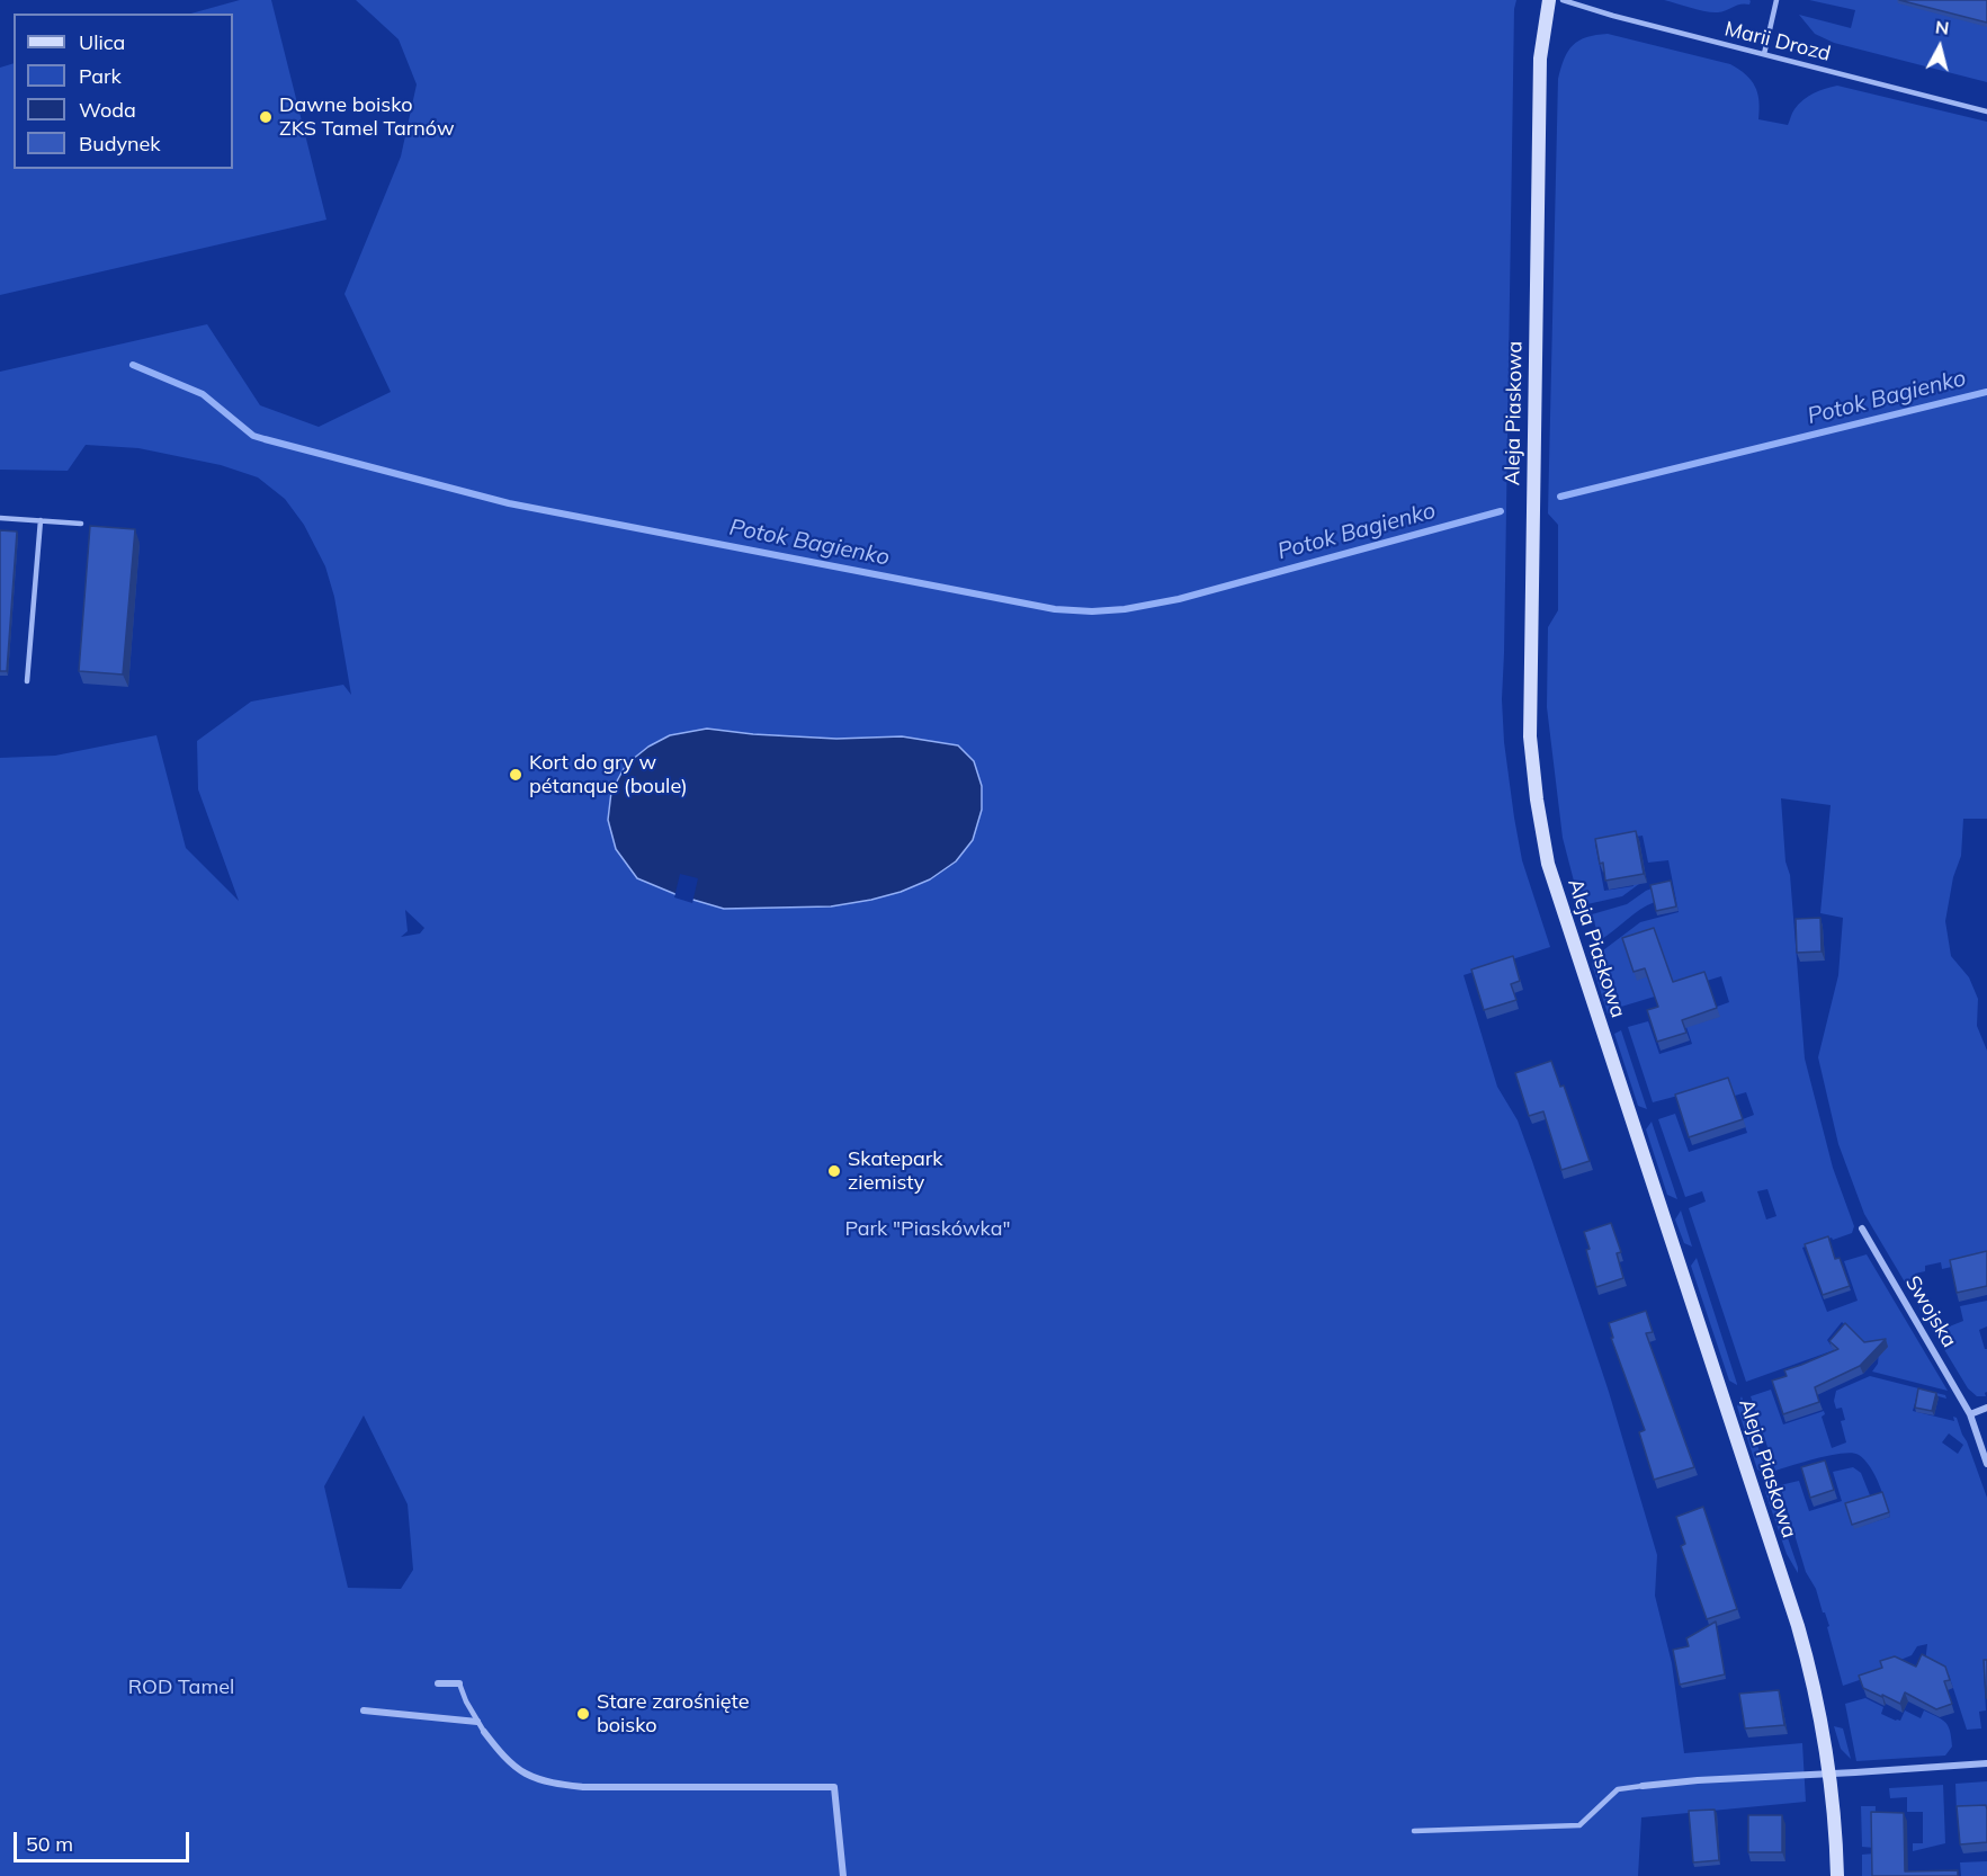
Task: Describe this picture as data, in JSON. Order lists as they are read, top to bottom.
{
  "streets": {
    "street": ["Aleja Piaskowa", "Swojska"],
    "lane": ["Marii Drozd"]
  },
  "water": ["Potok Bagienko"],
  "parks": ["Park \"Piaskówka\"", "ROD Tamel"],
  "places": [
    "Dawne boisko ZKS Tamel Tarnów",
    "Kort do gry w pétanque (boule)",
    "Skatepark ziemisty",
    "Stare zarośnięte boisko"
  ],
  "legend": [
    "Ulica",
    "Park",
    "Woda",
    "Budynek"
  ],
  "scale_bar": "50 m",
  "north": "top"
}
